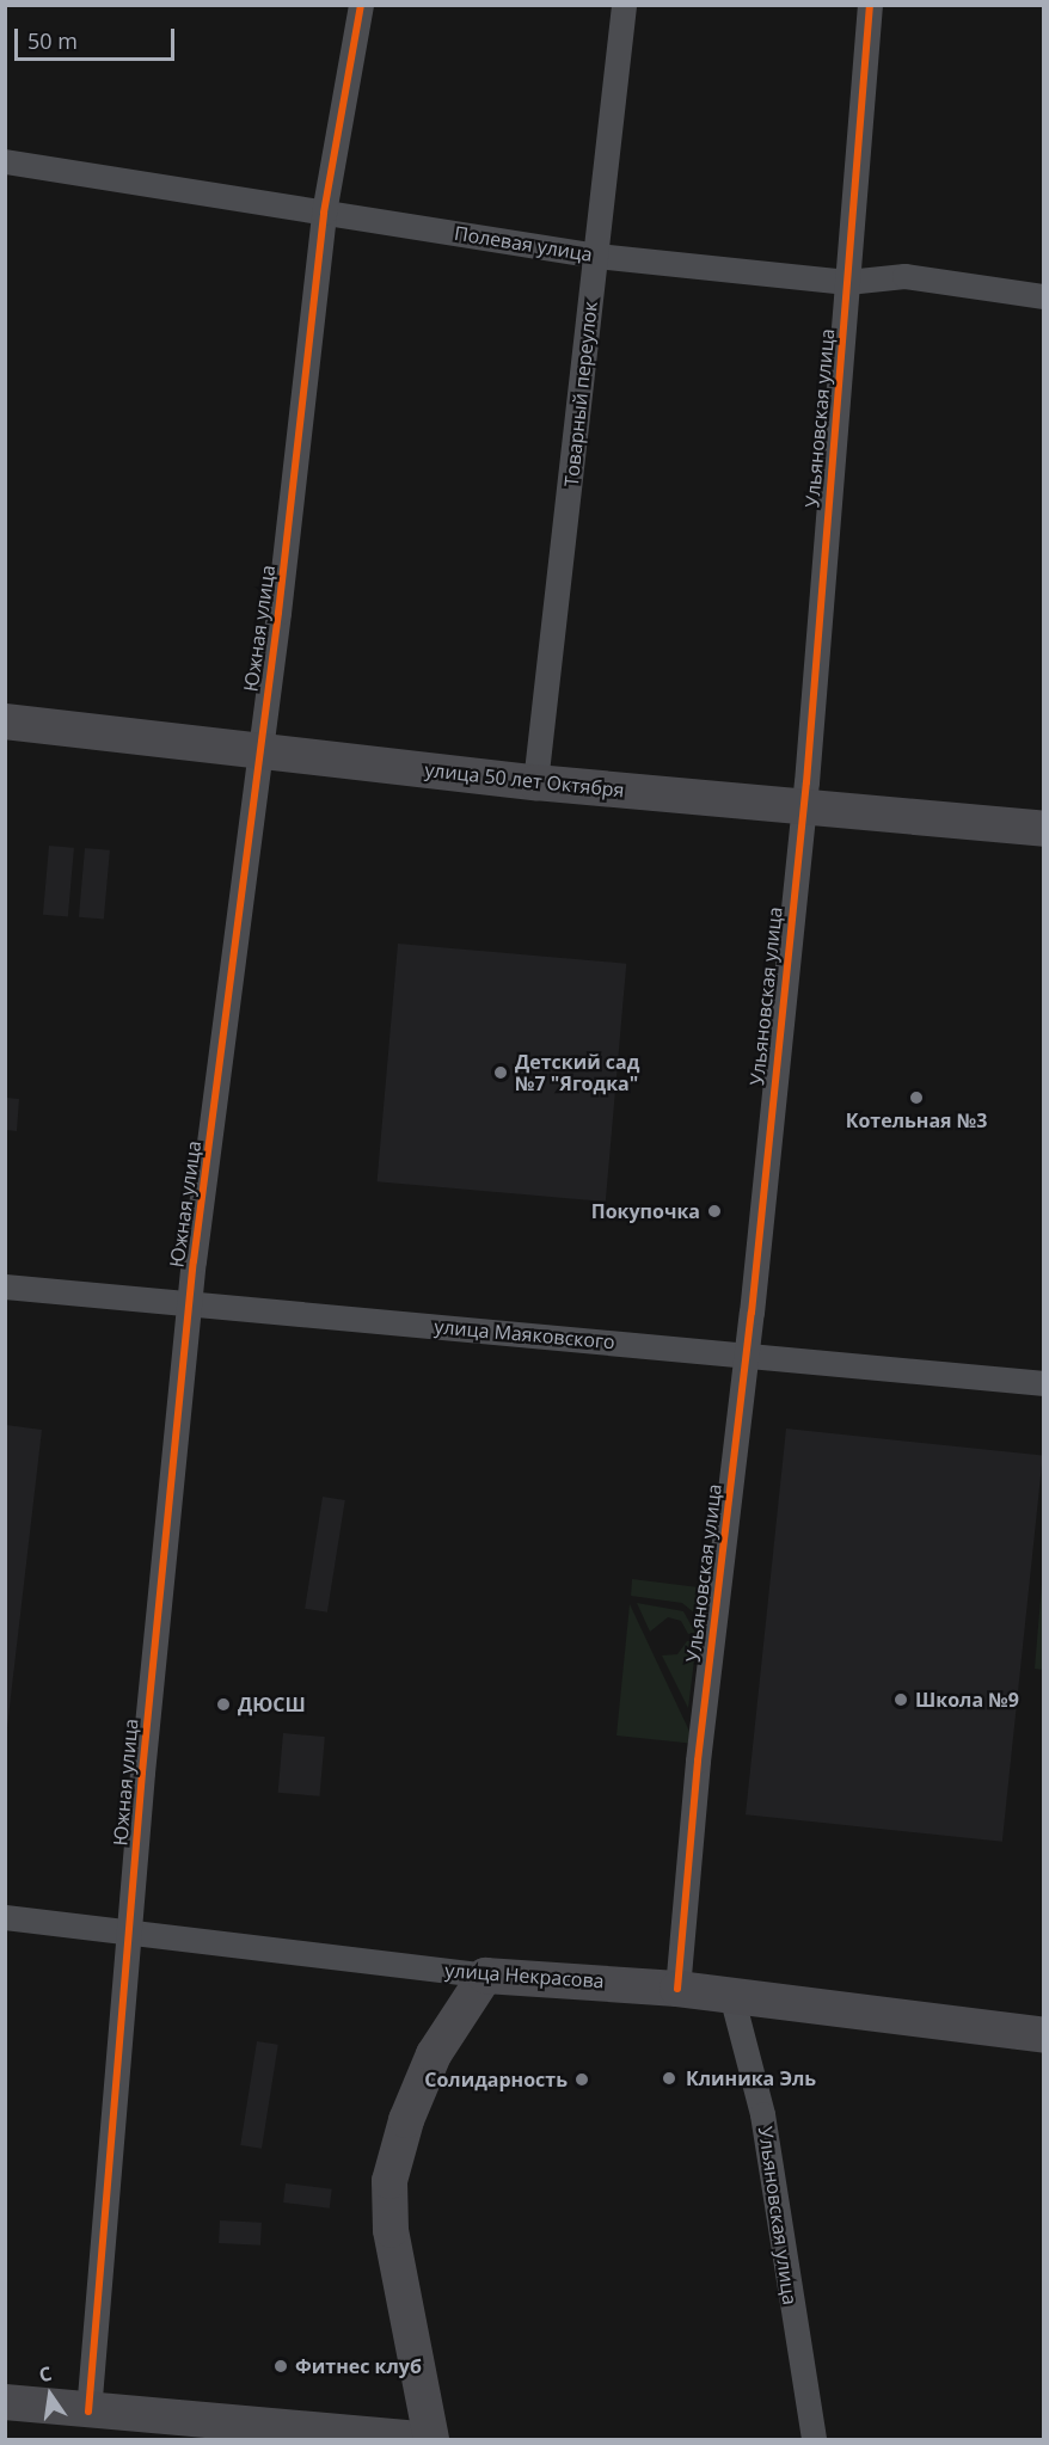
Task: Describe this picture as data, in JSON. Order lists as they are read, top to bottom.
{
  "streets": {
    "main road": ["улица 50 лет Октября", "улица Некрасова"],
    "street": [
      "Полевая улица",
      "Товарный переулок",
      "Ульяновская улица",
      "Южная улица",
      "улица Маяковского"
    ]
  },
  "crossings": [
    ["Полевая улица", "Товарный переулок"],
    ["Полевая улица", "Ульяновская улица"],
    ["Полевая улица", "Южная улица"],
    ["Товарный переулок", "улица 50 лет Октября"],
    ["Ульяновская улица", "улица 50 лет Октября"],
    ["Ульяновская улица", "улица Маяковского"],
    ["Ульяновская улица", "улица Некрасова"],
    ["Южная улица", "улица 50 лет Октября"],
    ["Южная улица", "улица Маяковского"],
    ["Южная улица", "улица Некрасова"]
  ],
  "places": [
    "Детский сад №7 \"Ягодка\"",
    "Котельная №3",
    "Покупочка",
    "Школа №9",
    "ДЮСШ",
    "Клиника Эль",
    "Солидарность",
    "Фитнес клуб"
  ],
  "scale_bar": "50 m",
  "north": "top"
}
